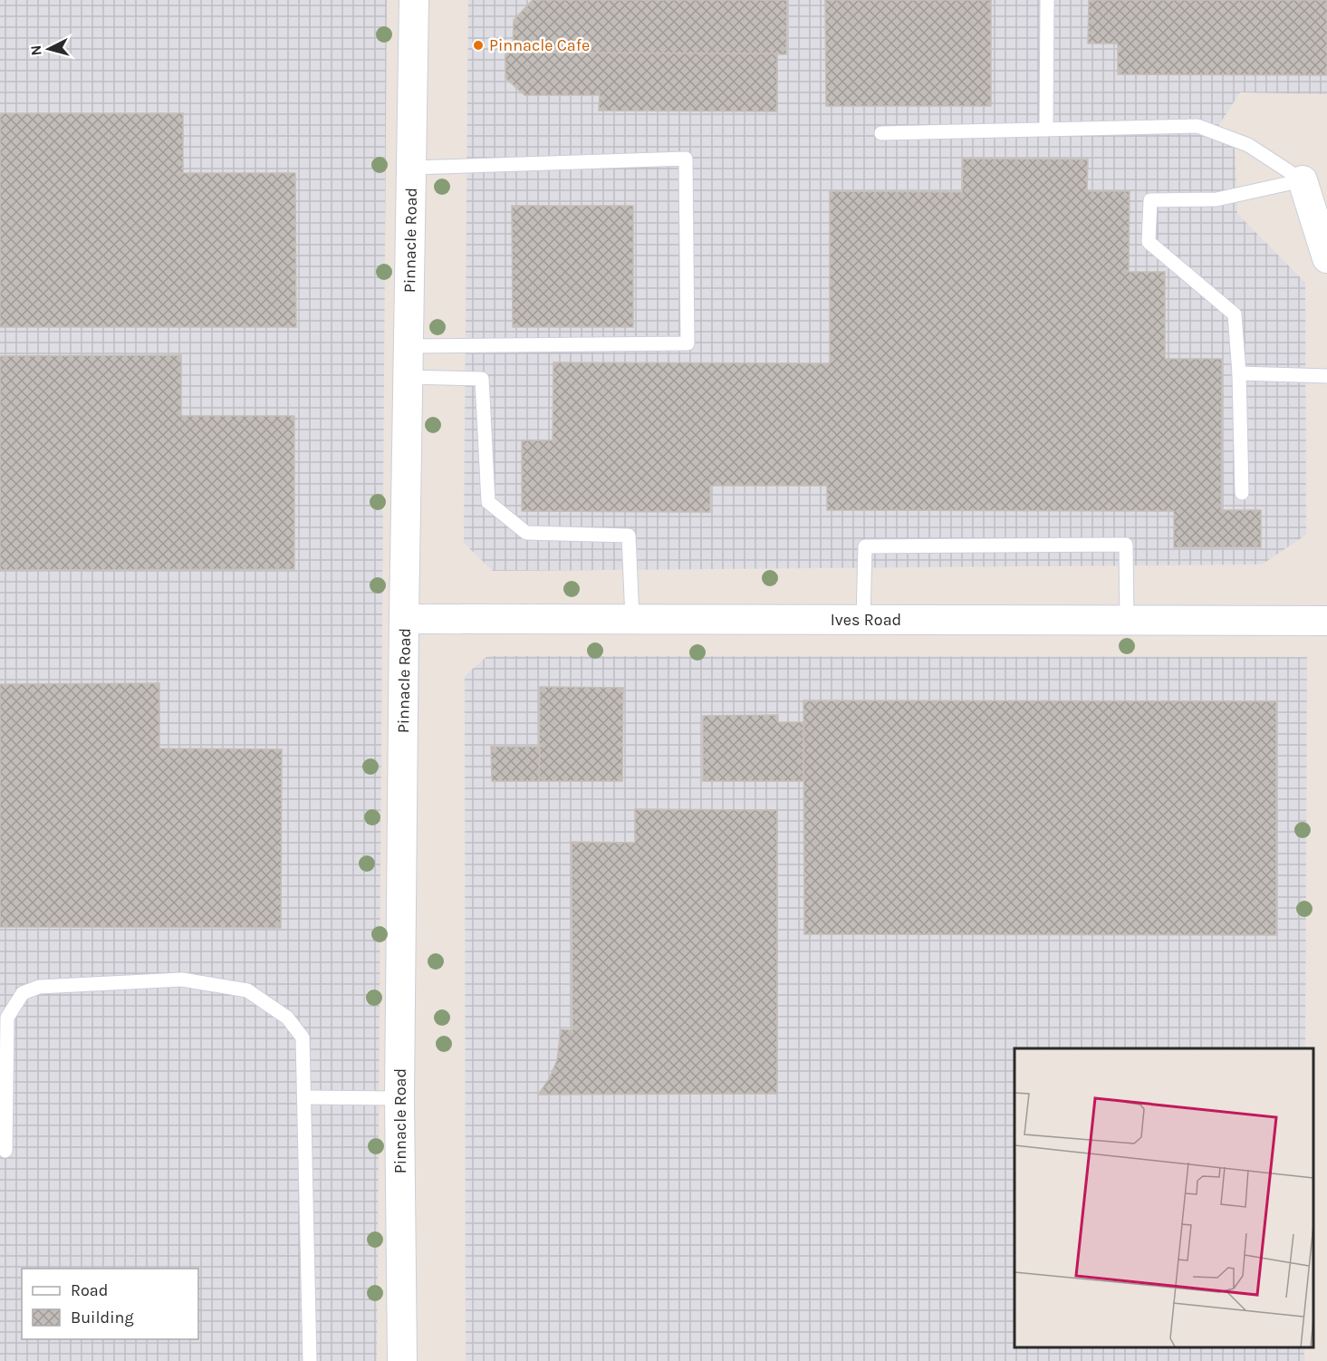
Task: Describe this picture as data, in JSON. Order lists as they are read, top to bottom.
{
  "streets": {
    "street": ["Pinnacle Road", "Ives Road"]
  },
  "crossings": [
    ["Pinnacle Road", "Ives Road"]
  ],
  "places": ["Pinnacle Cafe"],
  "legend": ["Road", "Building"],
  "north": "left"
}
